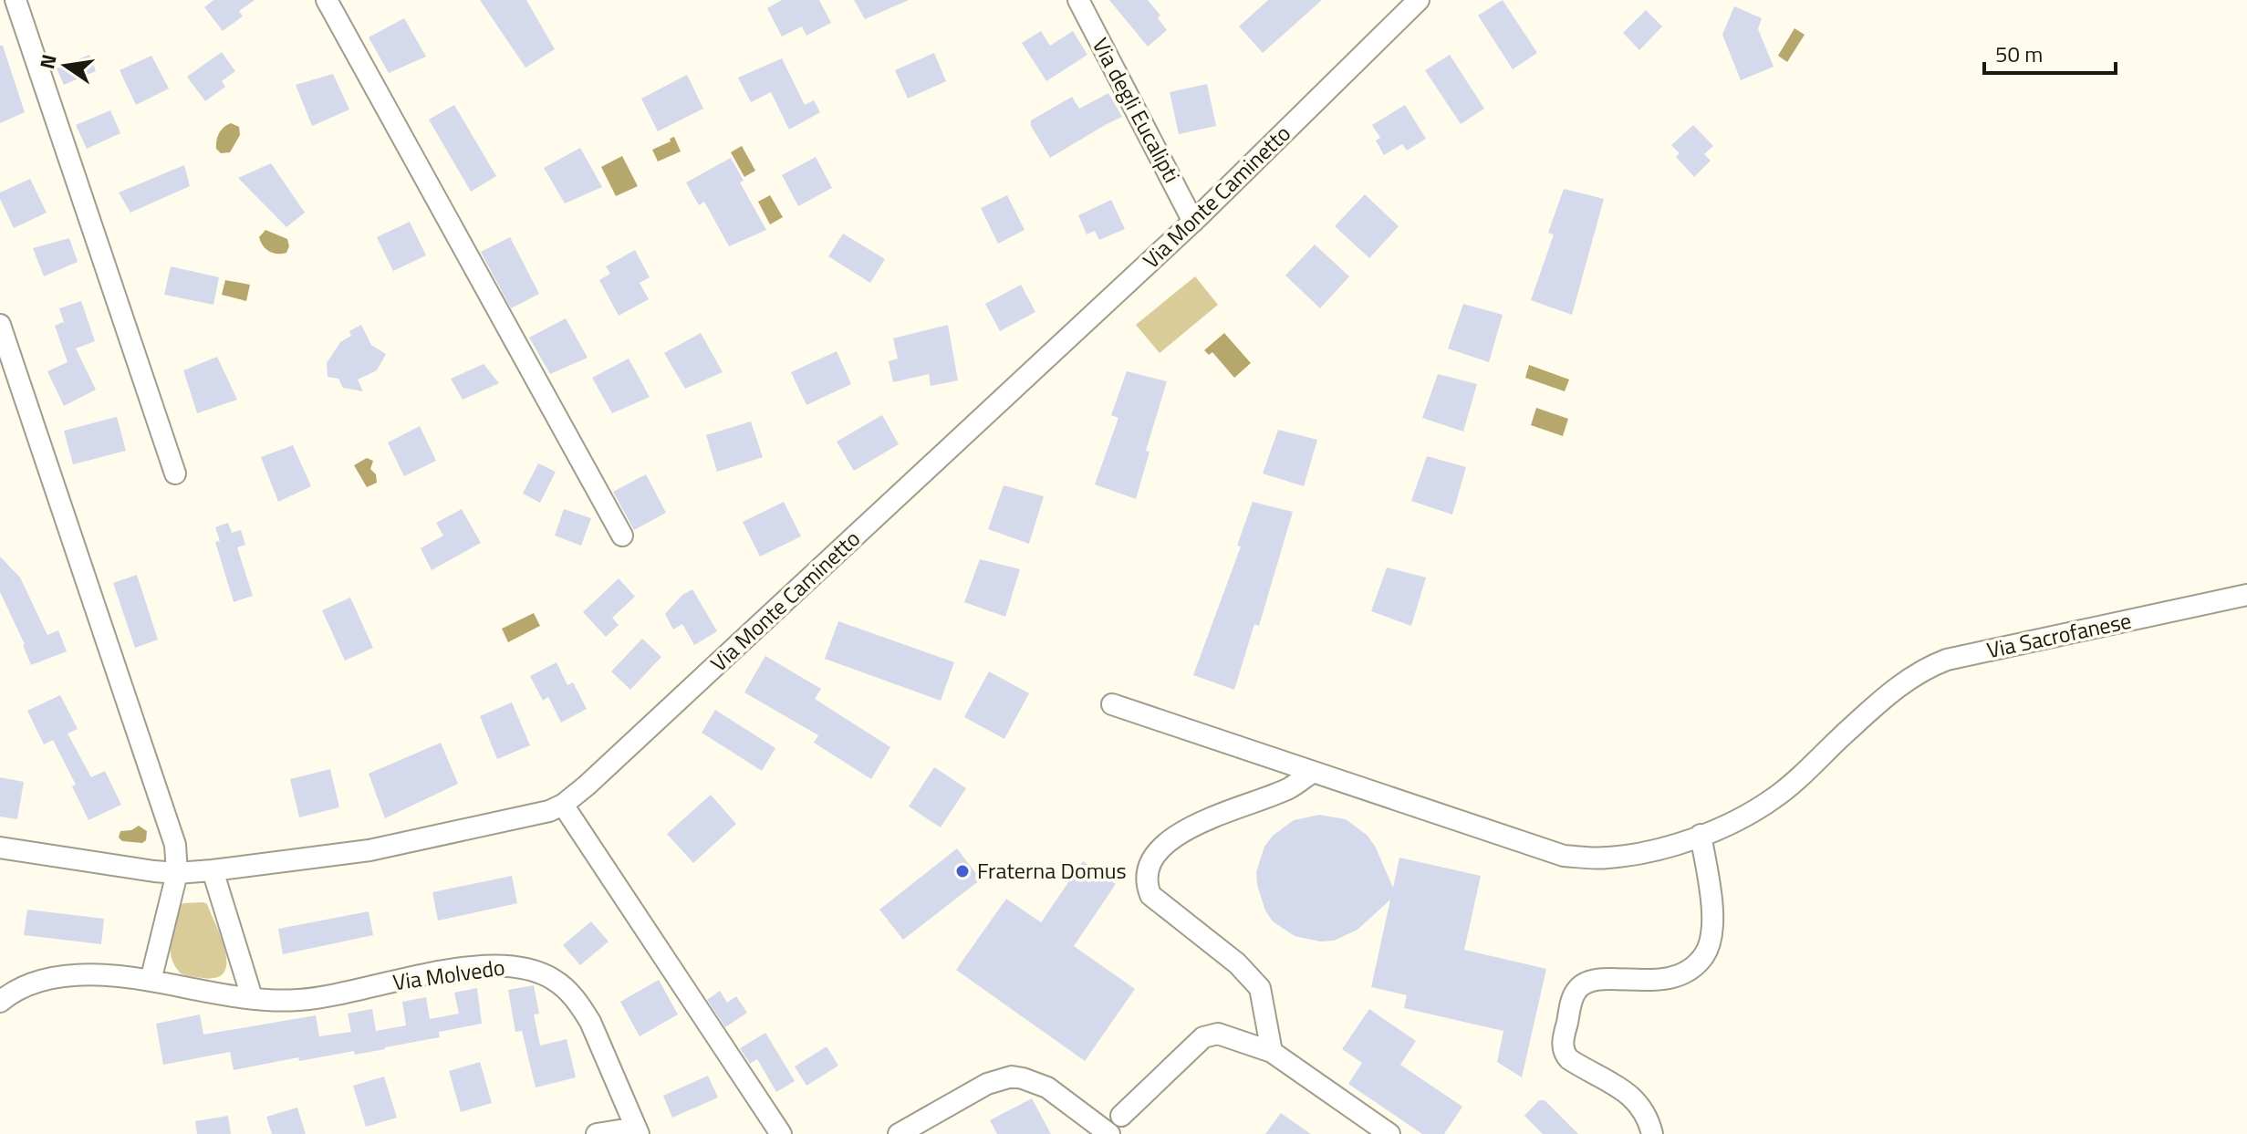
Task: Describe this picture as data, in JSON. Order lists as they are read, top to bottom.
{
  "streets": {
    "street": [
      "Via degli Eucalipti",
      "Via Monte Caminetto",
      "Via Sacrofanese",
      "Via Molvedo"
    ]
  },
  "crossings": [
    ["Via degli Eucalipti", "Via Monte Caminetto"]
  ],
  "places": ["Fraterna Domus"],
  "scale_bar": "50 m",
  "north": "left"
}
